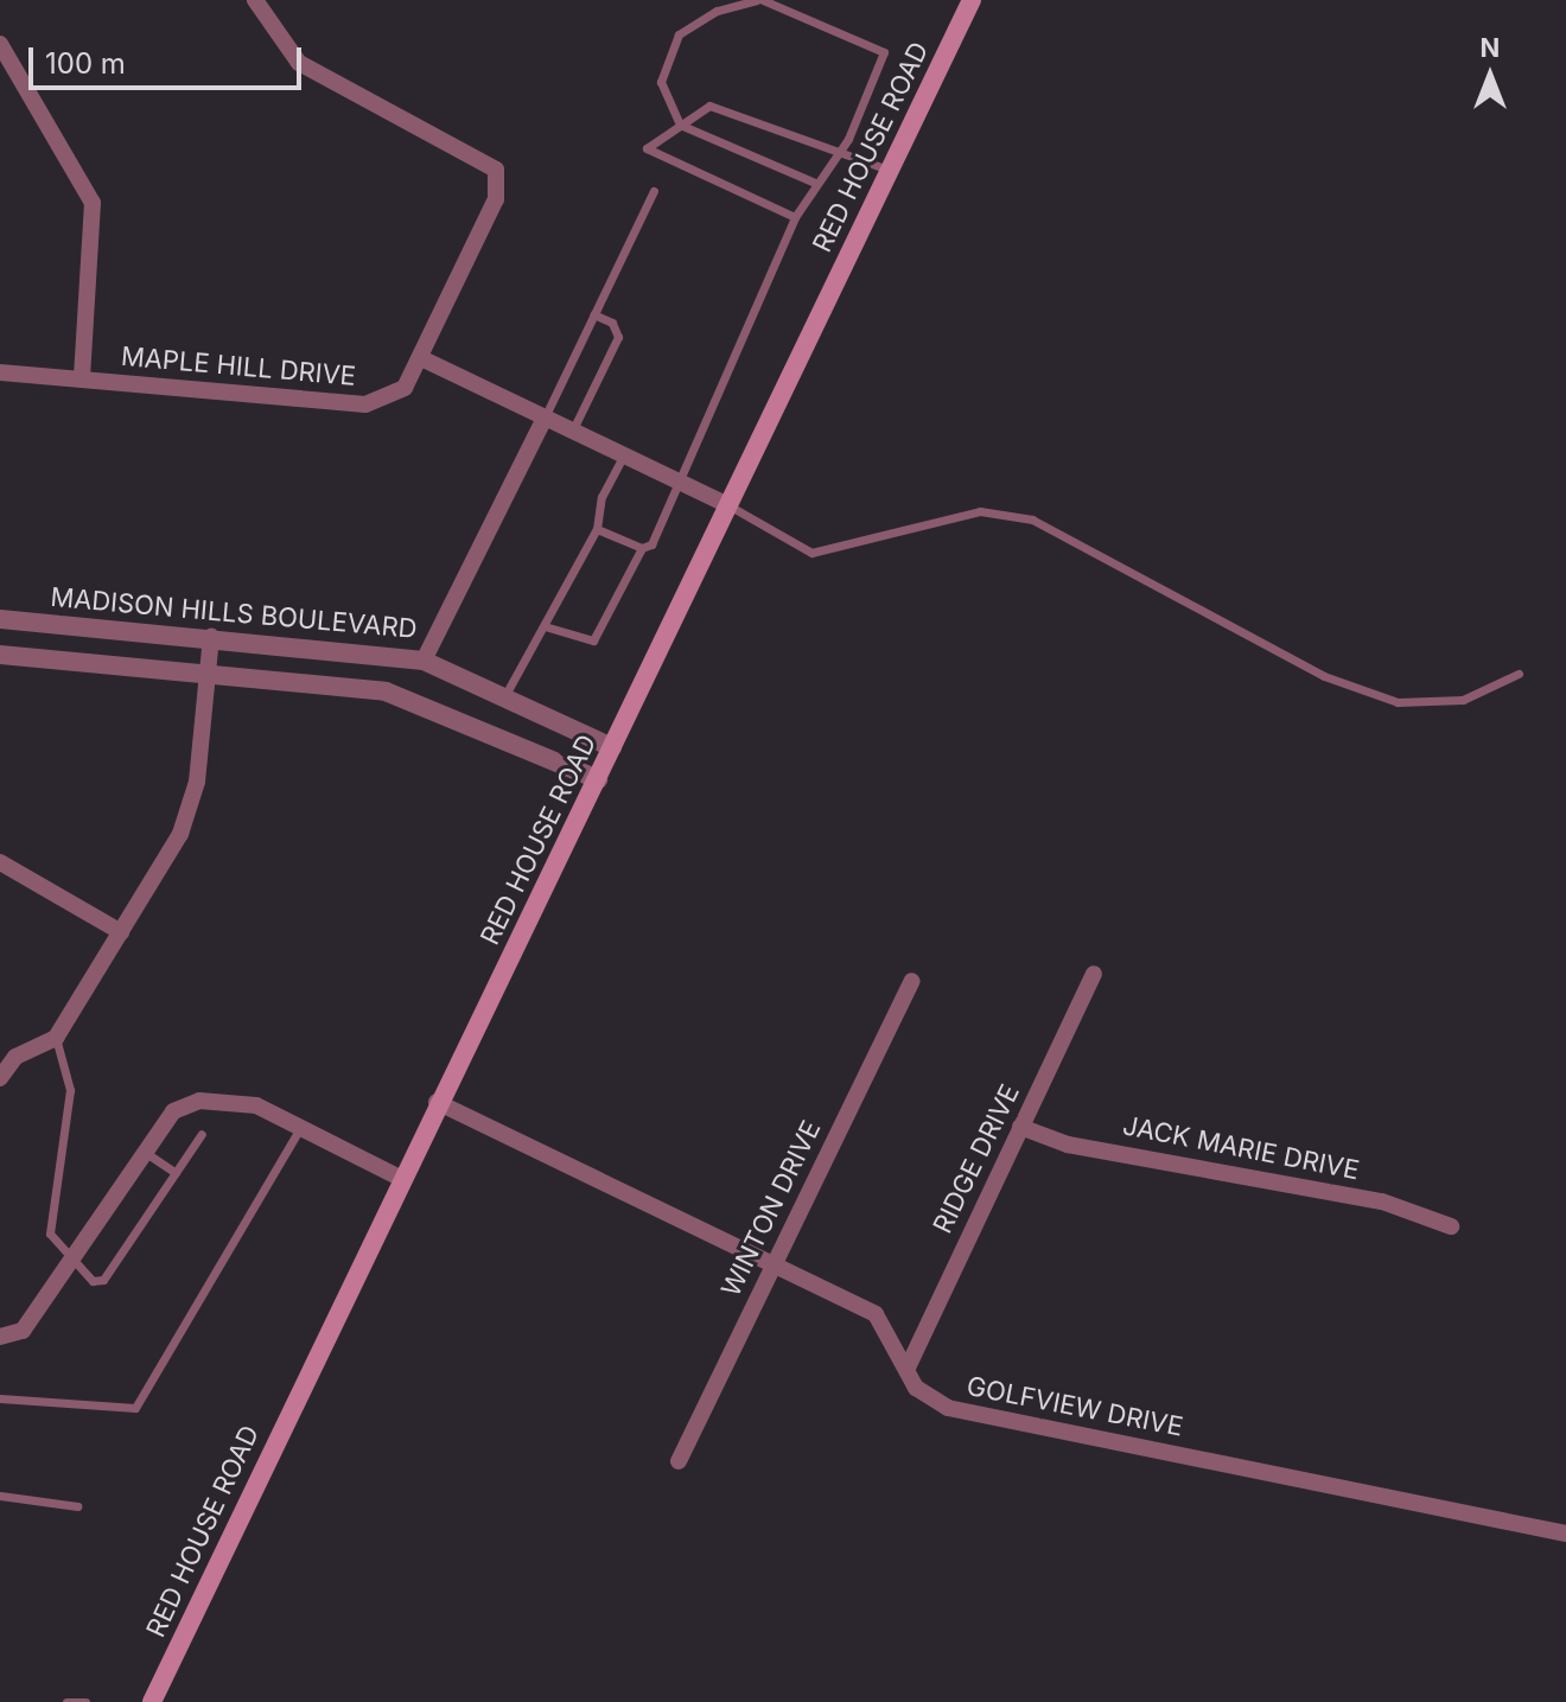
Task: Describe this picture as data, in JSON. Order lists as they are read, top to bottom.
{
  "streets": {
    "main road": ["RED HOUSE ROAD"],
    "street": [
      "MAPLE HILL DRIVE",
      "MADISON HILLS BOULEVARD",
      "JACK MARIE DRIVE",
      "RIDGE DRIVE",
      "WINTON DRIVE",
      "GOLFVIEW DRIVE"
    ]
  },
  "crossings": [
    ["RED HOUSE ROAD", "GOLFVIEW DRIVE"],
    ["JACK MARIE DRIVE", "RIDGE DRIVE"],
    ["RIDGE DRIVE", "GOLFVIEW DRIVE"],
    ["WINTON DRIVE", "GOLFVIEW DRIVE"]
  ],
  "scale_bar": "100 m",
  "north": "top"
}
